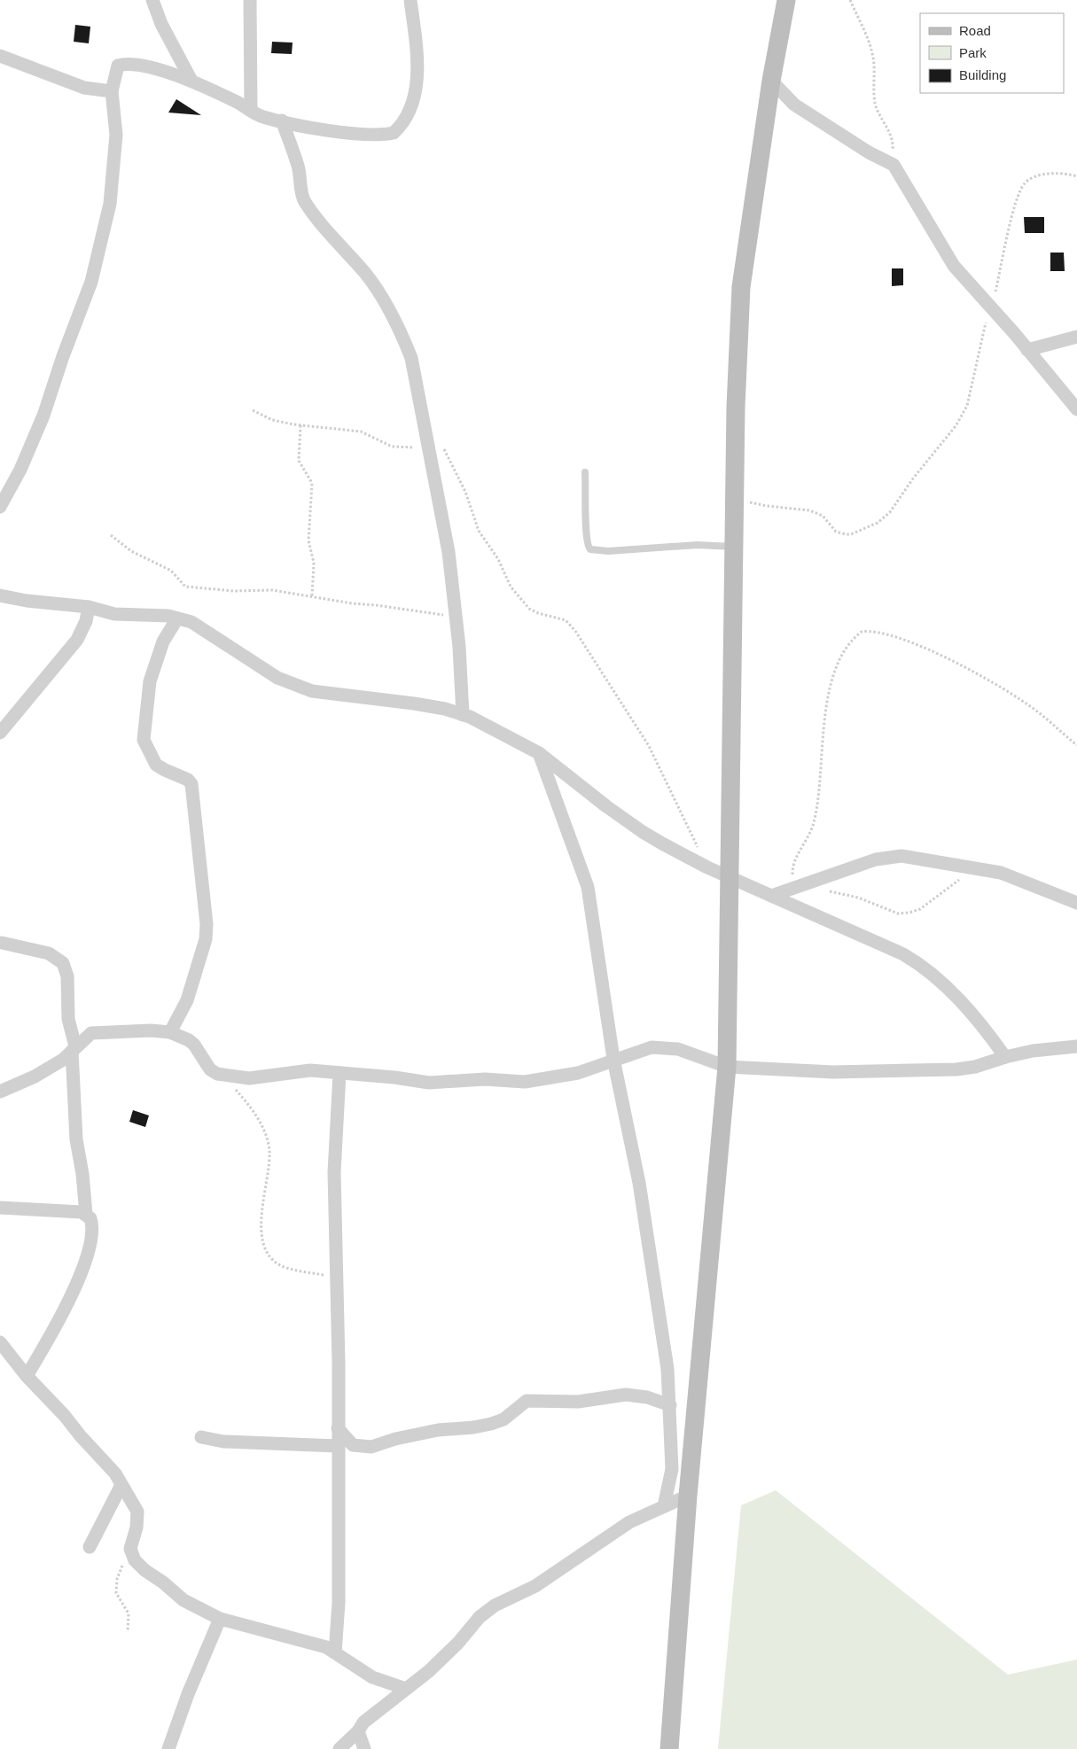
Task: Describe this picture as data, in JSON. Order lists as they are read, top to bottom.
{
  "legend": ["Road", "Park", "Building"]
}
